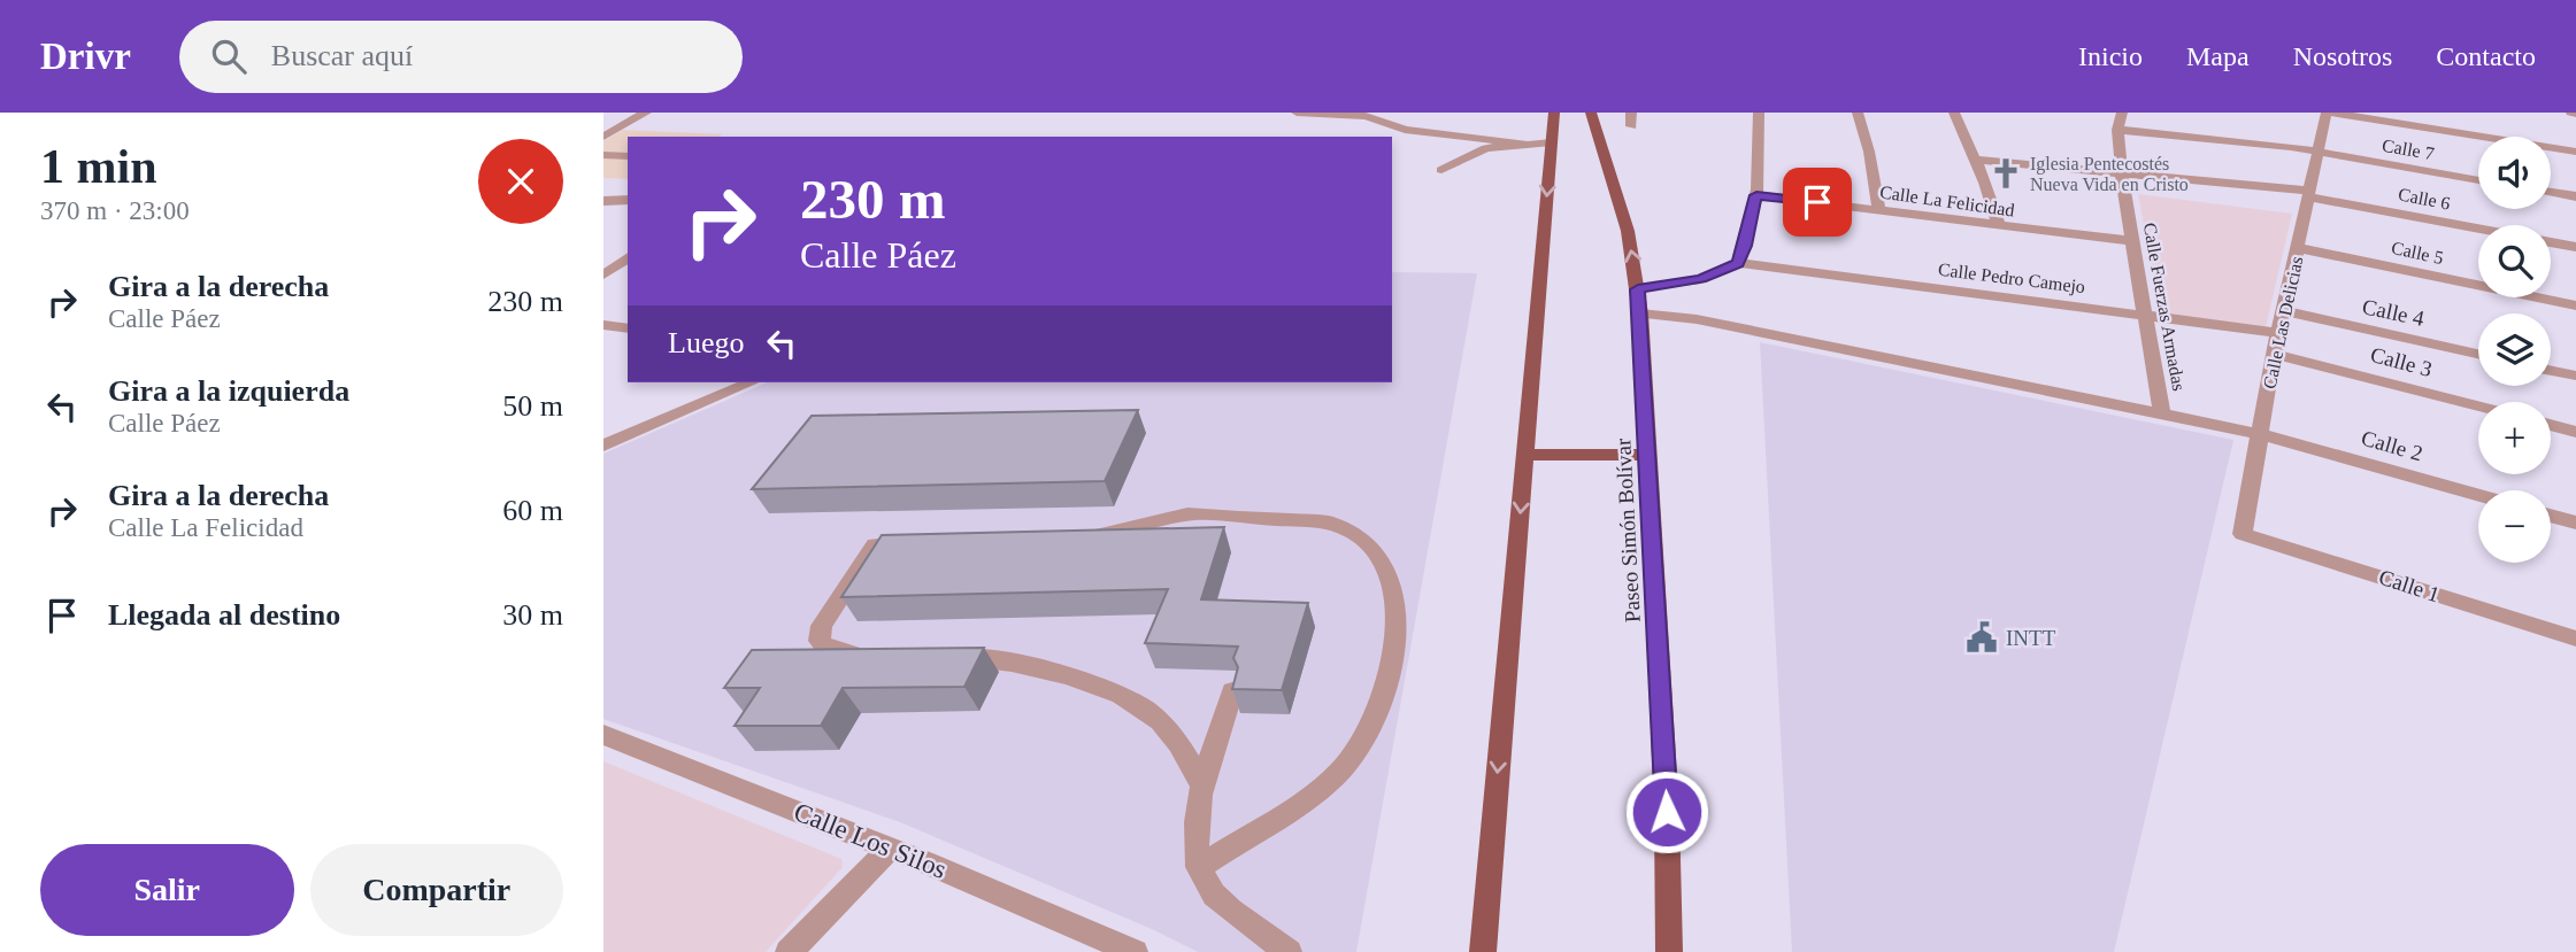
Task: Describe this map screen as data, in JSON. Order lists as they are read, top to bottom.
{
  "streets": {
    "main road": ["Paseo Simón Bolívar"],
    "street": [
      "Calle 7",
      "Calle 6",
      "Calle La Felicidad",
      "Calle 5",
      "Calle Pedro Camejo",
      "Calle Fuerzas Armadas",
      "Calle 4",
      "Calle Las Delicias",
      "Calle 3",
      "Calle 2",
      "Calle 1",
      "Calle Los Silos"
    ]
  },
  "crossings": [
    ["Calle 7", "Calle Fuerzas Armadas"],
    ["Calle 7", "Calle Las Delicias"],
    ["Calle 6", "Calle Fuerzas Armadas"],
    ["Calle 6", "Calle Las Delicias"],
    ["Calle La Felicidad", "Calle Fuerzas Armadas"],
    ["Calle 5", "Calle Las Delicias"],
    ["Calle Pedro Camejo", "Calle Fuerzas Armadas"],
    ["Calle Pedro Camejo", "Calle Las Delicias"],
    ["Calle Fuerzas Armadas", "Calle 2"],
    ["Calle 4", "Calle Las Delicias"],
    ["Calle Las Delicias", "Calle 3"],
    ["Calle Las Delicias", "Calle 2"],
    ["Calle Las Delicias", "Calle 1"],
    ["Calle 2", "Paseo Simón Bolívar"]
  ],
  "places": {
    "church": ["Iglesia Pentecostés Nueva Vida en Cristo"],
    "public building": ["INTT"]
  },
  "page": {
    "header": "Drivr",
    "search": "Buscar aquí",
    "nav": [
      "Inicio",
      "Mapa",
      "Nosotros",
      "Contacto"
    ],
    "heading": ["1 min", "370 m · 23:00"],
    "map_buttons": ["+", "−"],
    "turn": ["230 m", "Calle Páez"],
    "list": [
      {
        "name": "Gira a la derecha",
        "note": "Calle Páez",
        "value": "230 m"
      },
      {
        "name": "Gira a la izquierda",
        "note": "Calle Páez",
        "value": "50 m"
      },
      {
        "name": "Gira a la derecha",
        "note": "Calle La Felicidad",
        "value": "60 m"
      },
      {
        "name": "Llegada al destino",
        "value": "30 m"
      }
    ],
    "then": "Luego",
    "buttons": ["Salir", "Compartir"]
  }
}
